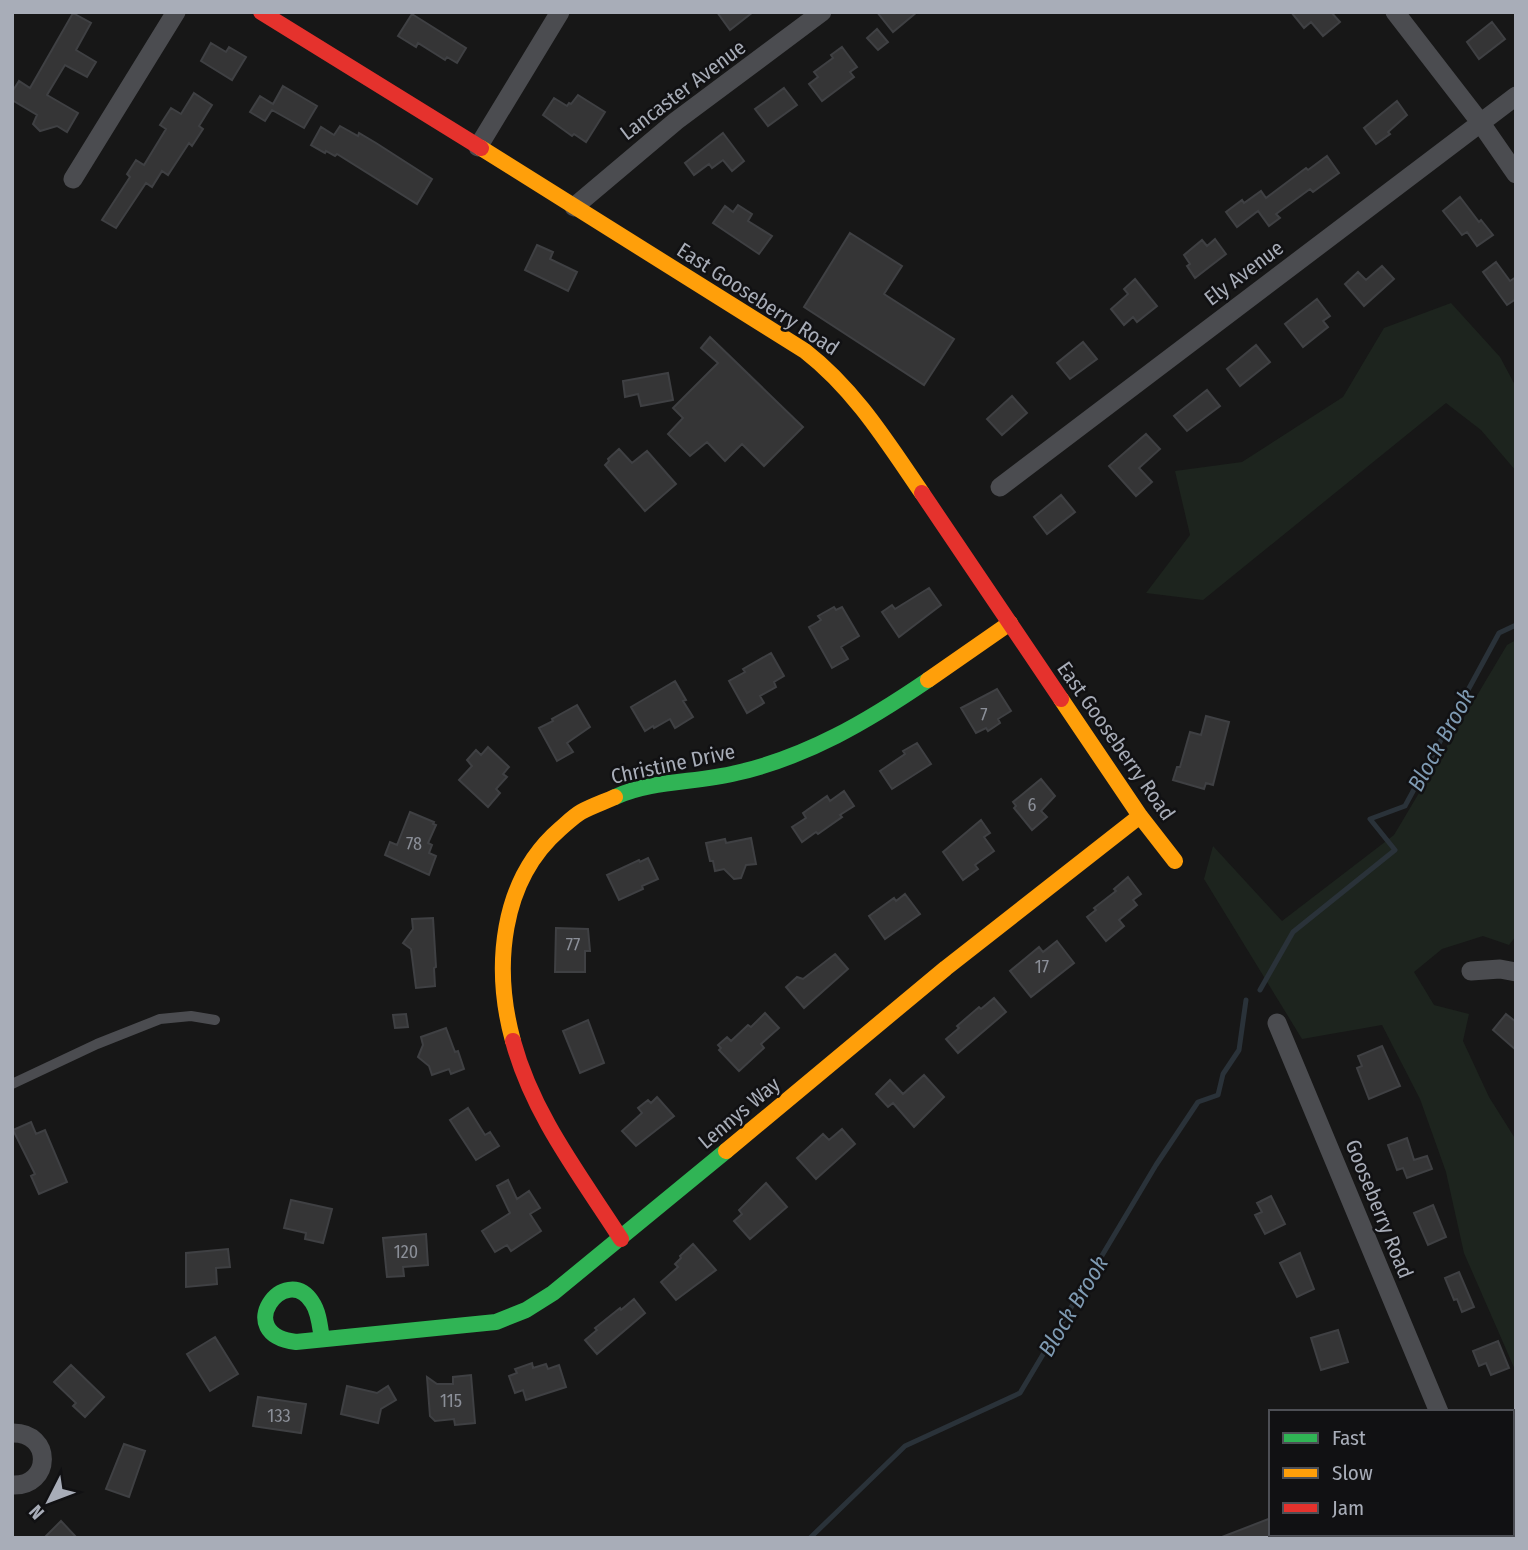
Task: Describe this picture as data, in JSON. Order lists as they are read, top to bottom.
{
  "streets": {
    "street": [
      "Lancaster Avenue",
      "Ely Avenue",
      "East Gooseberry Road",
      "Christine Drive",
      "Lennys Way",
      "Gooseberry Road"
    ]
  },
  "crossings": [
    ["Lancaster Avenue", "East Gooseberry Road"],
    ["East Gooseberry Road", "Christine Drive"],
    ["East Gooseberry Road", "Lennys Way"],
    ["Christine Drive", "Lennys Way"]
  ],
  "water": ["Block Brook"],
  "house_numbers": [
    "7",
    "6",
    "78",
    "77",
    "17",
    "120",
    "115",
    "133"
  ],
  "legend": ["Fast", "Slow", "Jam"],
  "north": "bottom left"
}
